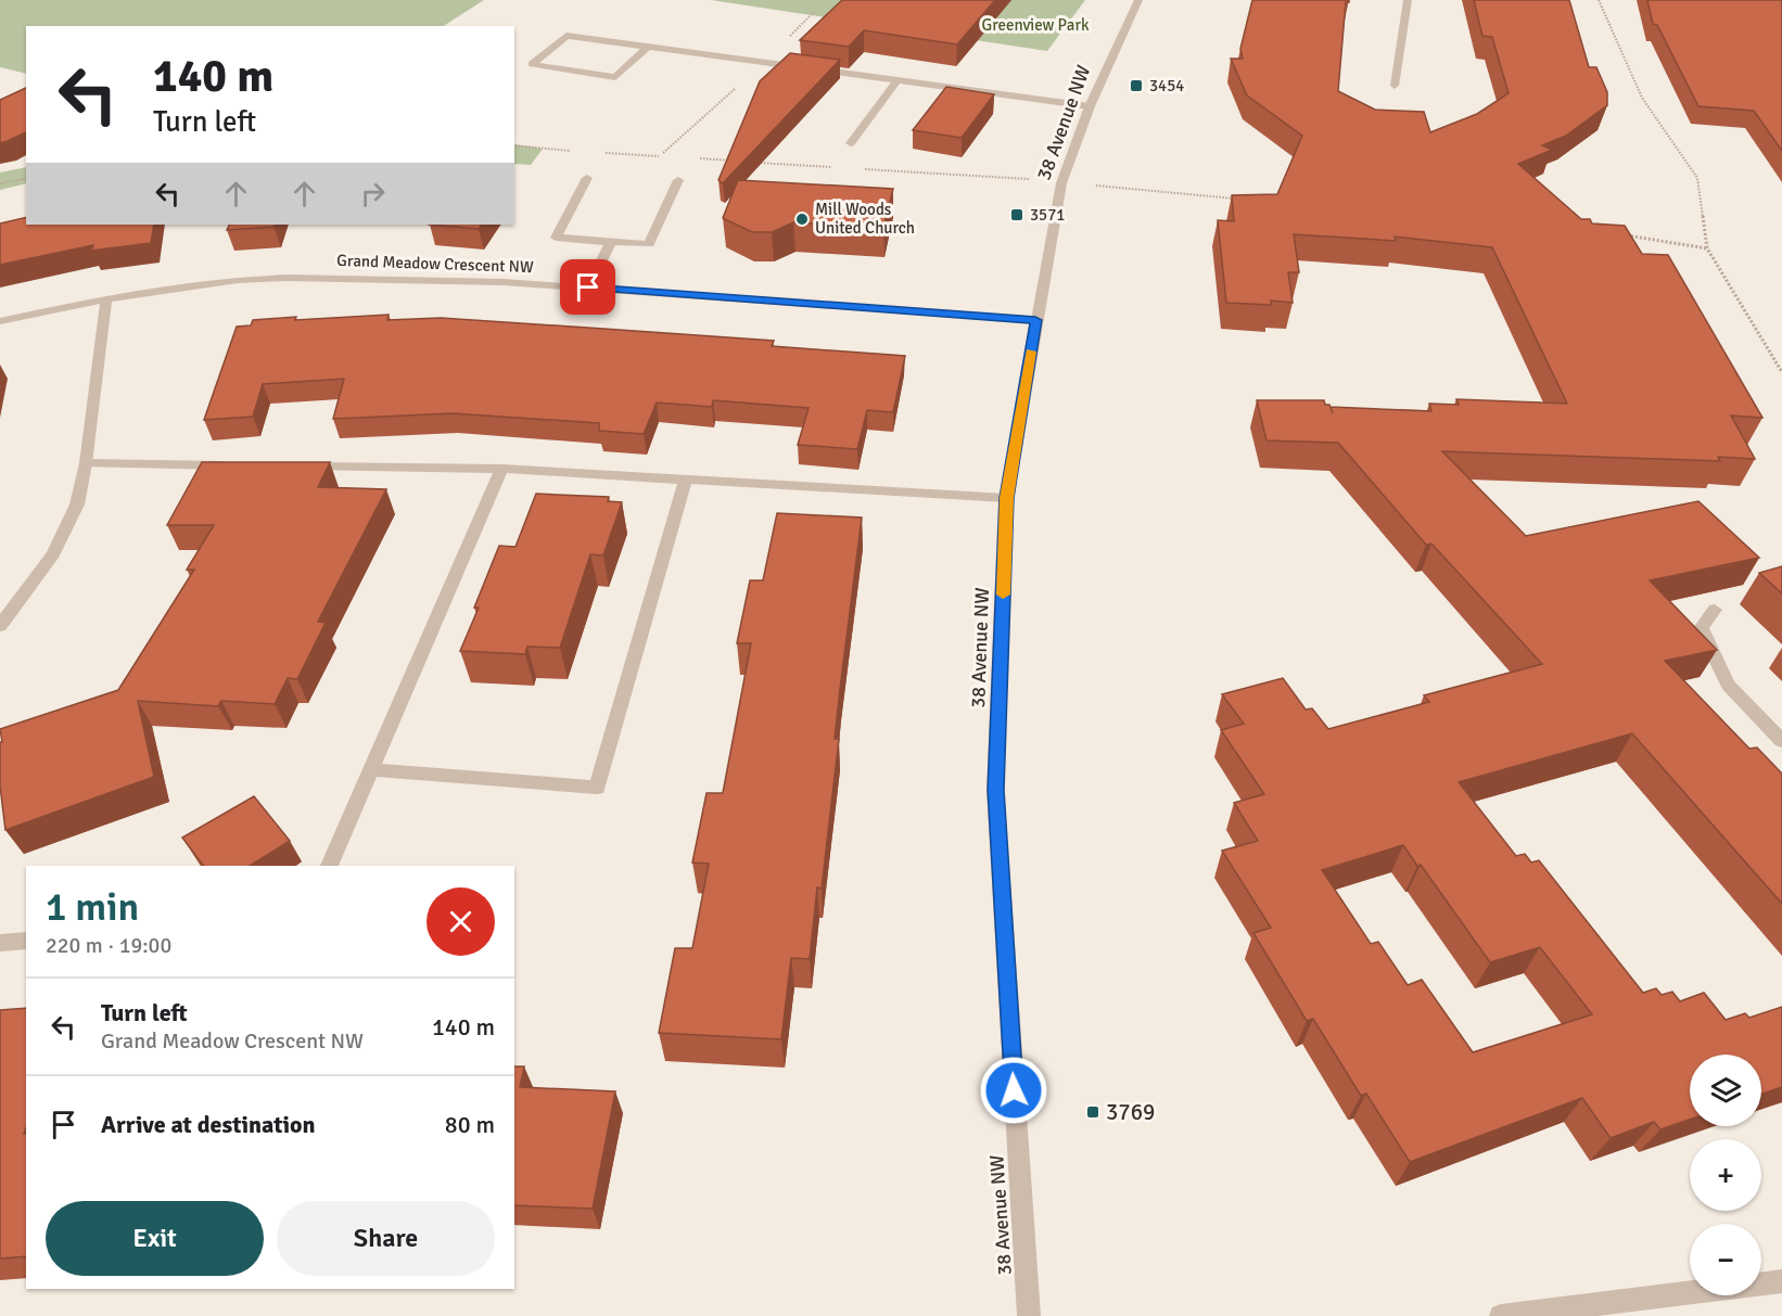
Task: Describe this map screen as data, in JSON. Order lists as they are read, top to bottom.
{
  "streets": {
    "street": ["38 Avenue NW", "Grand Meadow Crescent NW"]
  },
  "crossings": [
    ["38 Avenue NW", "Grand Meadow Crescent NW"]
  ],
  "parks": ["Greenview Park"],
  "places": {
    "transit": ["3454", "3571", "3769"],
    "other": ["Mill Woods United Church"]
  },
  "page": {
    "turn": ["140 m", "Turn left"],
    "heading": ["1 min", "220 m · 19:00"],
    "list": [
      {
        "name": "Turn left",
        "note": "Grand Meadow Crescent NW",
        "value": "140 m"
      },
      {
        "name": "Arrive at destination",
        "value": "80 m"
      }
    ],
    "map_buttons": ["+", "−"],
    "buttons": ["Exit", "Share"]
  }
}
